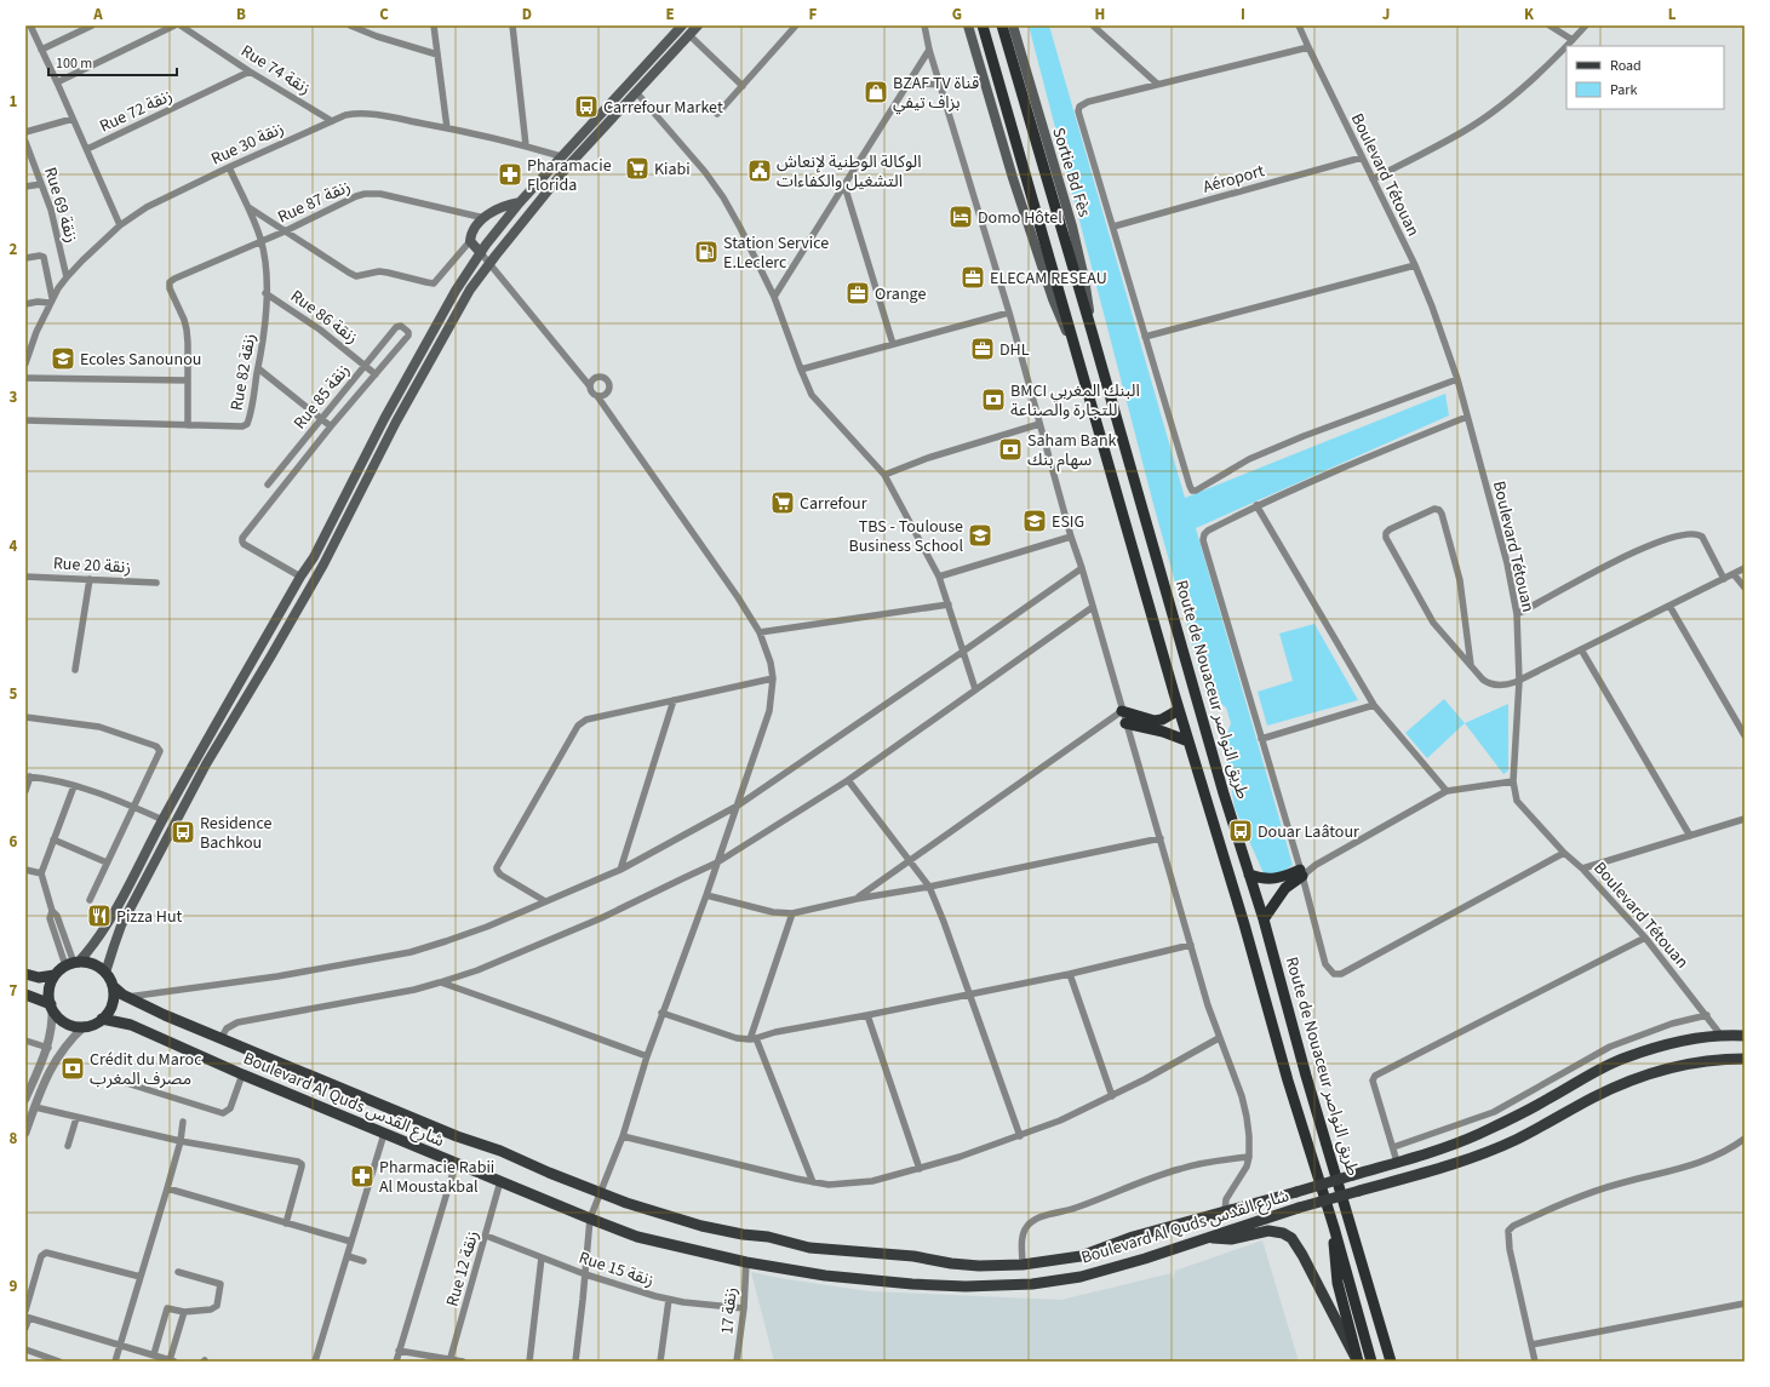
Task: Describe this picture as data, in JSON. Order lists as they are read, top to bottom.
{
  "streets": {
    "highway": ["Route de Nouaceur طريق النواصر"],
    "main road": ["Sortie Bd Fès", "Boulevard Al Quds شارع القدس"],
    "street": [
      "Rue 74 زنقة",
      "Rue 72 زنقة",
      "Rue 30 زنقة",
      "Boulevard Tétouan",
      "Aéroport",
      "Rue 87 زنقة",
      "Rue 69 زنقة",
      "Rue 86 زنقة",
      "Rue 82 زنقة",
      "Rue 85 زنقة",
      "Rue 20 زنقة",
      "Rue 12 زنقة",
      "Rue 15 زنقة",
      "زنقة 17"
    ]
  },
  "crossings": [
    ["Rue 74 زنقة", "Rue 72 زنقة"],
    ["Rue 74 زنقة", "Rue 30 زنقة"],
    ["Rue 30 زنقة", "Rue 69 زنقة"],
    ["Rue 30 زنقة", "Rue 82 زنقة"],
    ["Sortie Bd Fès", "Route de Nouaceur طريق النواصر"],
    ["Boulevard Tétouan", "Aéroport"],
    ["Boulevard Tétouan", "Boulevard Al Quds شارع القدس"],
    ["Rue 87 زنقة", "Rue 82 زنقة"],
    ["Rue 86 زنقة", "Rue 82 زنقة"],
    ["Rue 86 زنقة", "Rue 85 زنقة"],
    ["Boulevard Al Quds شارع القدس", "Rue 12 زنقة"],
    ["Boulevard Al Quds شارع القدس", "زنقة 17"],
    ["Rue 12 زنقة", "Rue 15 زنقة"],
    ["Rue 15 زنقة", "زنقة 17"]
  ],
  "places": {
    "shop": ["BZAF TV قناة بزاف تيفي"],
    "bus stop": ["Carrefour Market", "Douar Laâtour", "Residence Bachkou"],
    "supermarket": ["Kiabi", "Carrefour"],
    "public building": ["الوكالة الوطنية لإنعاش التشغيل والكفاءات"],
    "pharmacy": ["Pharamacie Florida", "Pharmacie Rabii Al Moustakbal"],
    "hotel": ["Domo Hôtel"],
    "fuel station": ["Station Service E.Leclerc"],
    "office": ["ELECAM RESEAU", "Orange", "DHL"],
    "school or university": ["Ecoles Sanounou", "ESIG", "TBS - Toulouse Business School"],
    "bank": ["BMCI البنك المغربي للتجارة والصناعة", "Saham Bank سهام بنك", "Crédit du Maroc مصرف المغرب"],
    "restaurant": ["Pizza Hut"]
  },
  "legend": ["Road", "Park"],
  "scale_bar": "100 m",
  "grid": {
    "columns": [
      "A",
      "B",
      "C",
      "D",
      "E",
      "F",
      "G",
      "H",
      "I",
      "J",
      "K",
      "L"
    ],
    "rows": [
      "1",
      "2",
      "3",
      "4",
      "5",
      "6",
      "7",
      "8",
      "9"
    ]
  }
}
